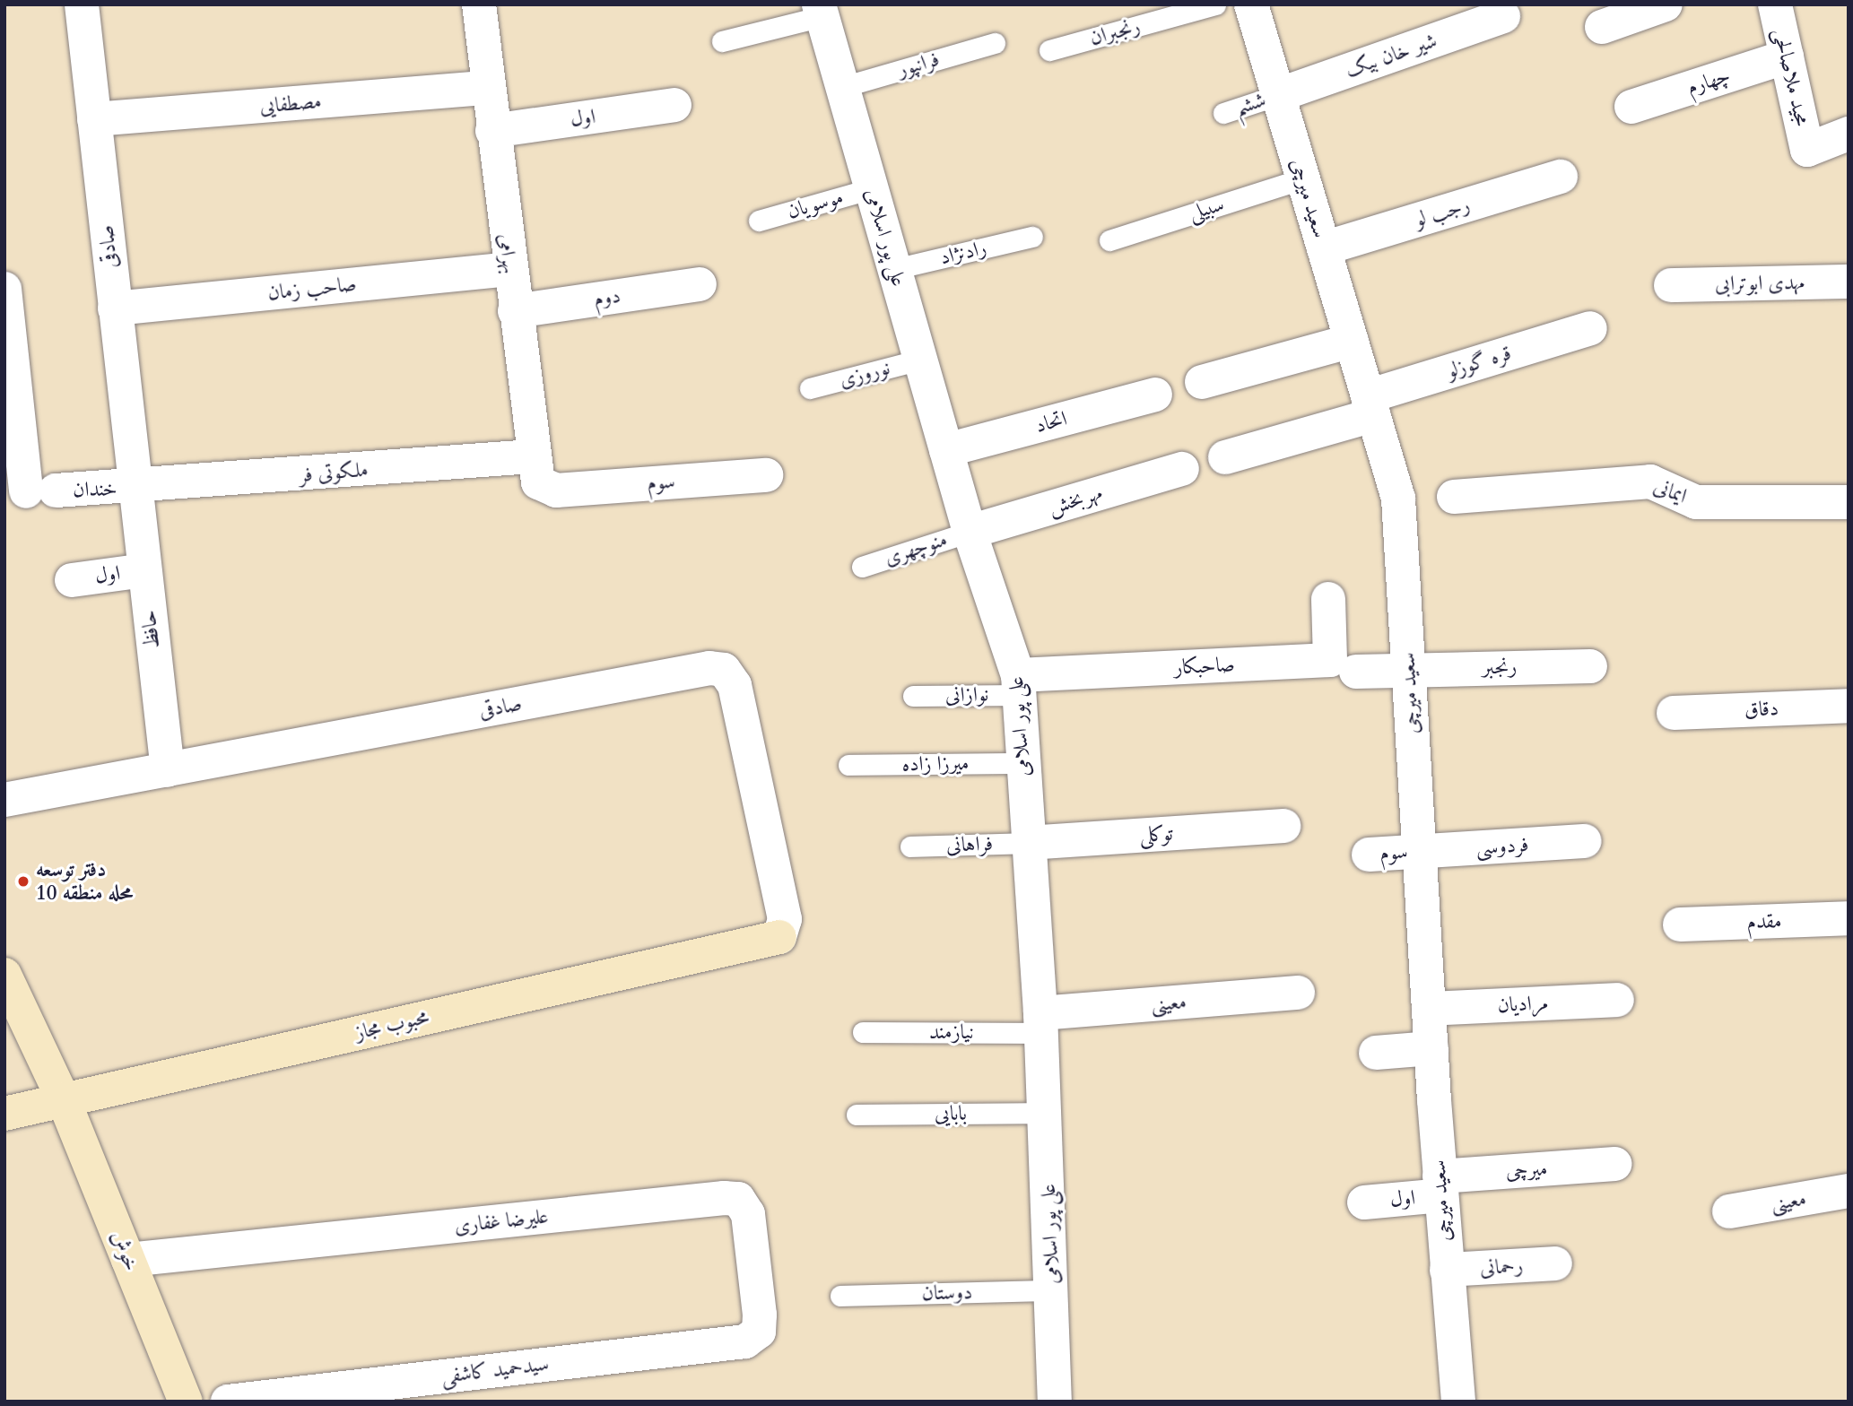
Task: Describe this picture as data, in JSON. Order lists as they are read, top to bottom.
{
  "streets": {
    "main road": ["محبوب مجاز", "خوش"],
    "street": [
      "شیر خان بیک",
      "مجید ملاصالحی",
      "چهارم",
      "مصطفایی",
      "اول",
      "سعید میرچی",
      "رجب لو",
      "علی پور اسلامی",
      "صادقی",
      "بهرامی",
      "مهدی ابوترابی",
      "صاحب زمان",
      "دوم",
      "قره گوزلو",
      "اتحاد",
      "ملکوتی فر",
      "سوم",
      "خندان",
      "ایمانی",
      "مهربخش",
      "حافظ",
      "صاحبکار",
      "رنجبر",
      "دقاق",
      "توکلی",
      "فردوسی",
      "مقدم",
      "معینی",
      "مرادیان",
      "میرچی",
      "علیرضا غفاری",
      "رحمانی",
      "سیدحمید کاشفی"
    ],
    "lane": [
      "رنجبران",
      "فرانپور",
      "ششم",
      "موسویان",
      "سبیلی",
      "رادنژاد",
      "نوروزی",
      "منوچهری",
      "نوازانی",
      "میرزا زاده",
      "فراهانی",
      "نیازمند",
      "بابایی",
      "دوستان"
    ]
  },
  "crossings": [
    ["شیر خان بیک", "ششم"],
    ["شیر خان بیک", "سعید میرچی"],
    ["فرانپور", "علی پور اسلامی"],
    ["مجید ملاصالحی", "چهارم"],
    ["مصطفایی", "صادقی"],
    ["مصطفایی", "بهرامی"],
    ["ششم", "سعید میرچی"],
    ["اول", "سعید میرچی"],
    ["اول", "بهرامی"],
    ["اول", "حافظ"],
    ["اول", "میرچی"],
    ["سعید میرچی", "سبیلی"],
    ["سعید میرچی", "رجب لو"],
    ["سعید میرچی", "قره گوزلو"],
    ["سعید میرچی", "سوم"],
    ["سعید میرچی", "رنجبر"],
    ["سعید میرچی", "فردوسی"],
    ["سعید میرچی", "مرادیان"],
    ["سعید میرچی", "میرچی"],
    ["سعید میرچی", "رحمانی"],
    ["موسویان", "علی پور اسلامی"],
    ["علی پور اسلامی", "رادنژاد"],
    ["علی پور اسلامی", "نوروزی"],
    ["علی پور اسلامی", "اتحاد"],
    ["علی پور اسلامی", "مهربخش"],
    ["علی پور اسلامی", "منوچهری"],
    ["علی پور اسلامی", "صاحبکار"],
    ["علی پور اسلامی", "نوازانی"],
    ["علی پور اسلامی", "میرزا زاده"],
    ["علی پور اسلامی", "توکلی"],
    ["علی پور اسلامی", "فراهانی"],
    ["علی پور اسلامی", "معینی"],
    ["علی پور اسلامی", "نیازمند"],
    ["علی پور اسلامی", "بابایی"],
    ["علی پور اسلامی", "دوستان"],
    ["صادقی", "صاحب زمان"],
    ["صادقی", "ملکوتی فر"],
    ["صادقی", "خندان"],
    ["صادقی", "حافظ"],
    ["صادقی", "محبوب مجاز"],
    ["بهرامی", "صاحب زمان"],
    ["بهرامی", "دوم"],
    ["بهرامی", "ملکوتی فر"],
    ["بهرامی", "سوم"],
    ["ملکوتی فر", "خندان"],
    ["ملکوتی فر", "حافظ"],
    ["سوم", "فردوسی"],
    ["خندان", "حافظ"],
    ["مهربخش", "منوچهری"],
    ["صاحبکار", "نوازانی"],
    ["توکلی", "فراهانی"],
    ["معینی", "نیازمند"],
    ["محبوب مجاز", "خوش"],
    ["علیرضا غفاری", "خوش"],
    ["علیرضا غفاری", "سیدحمید کاشفی"]
  ],
  "places": ["دفتر توسعه محله منطقه 10"]
}
